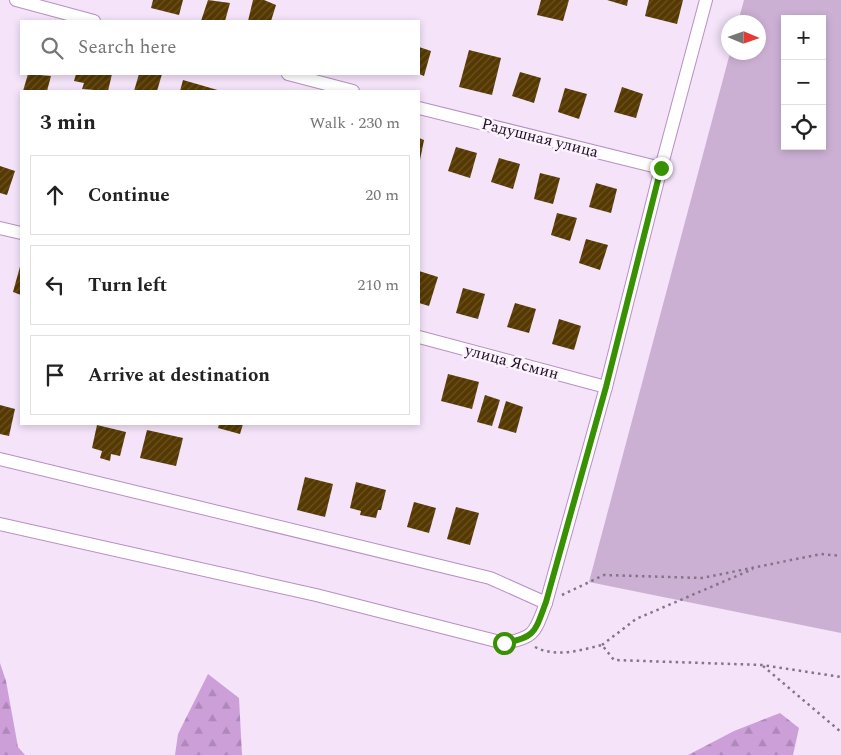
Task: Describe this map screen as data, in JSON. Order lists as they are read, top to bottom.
{
  "streets": {
    "street": ["Радушная улица", "улица Ясмин"]
  },
  "north": "right",
  "page": {
    "map_buttons": ["+", "−"],
    "search": "Search here",
    "heading": ["3 min", "Walk · 230 m"],
    "list": [
      ["Continue", "20 m"],
      ["Turn left", "210 m"],
      "Arrive at destination"
    ]
  }
}
